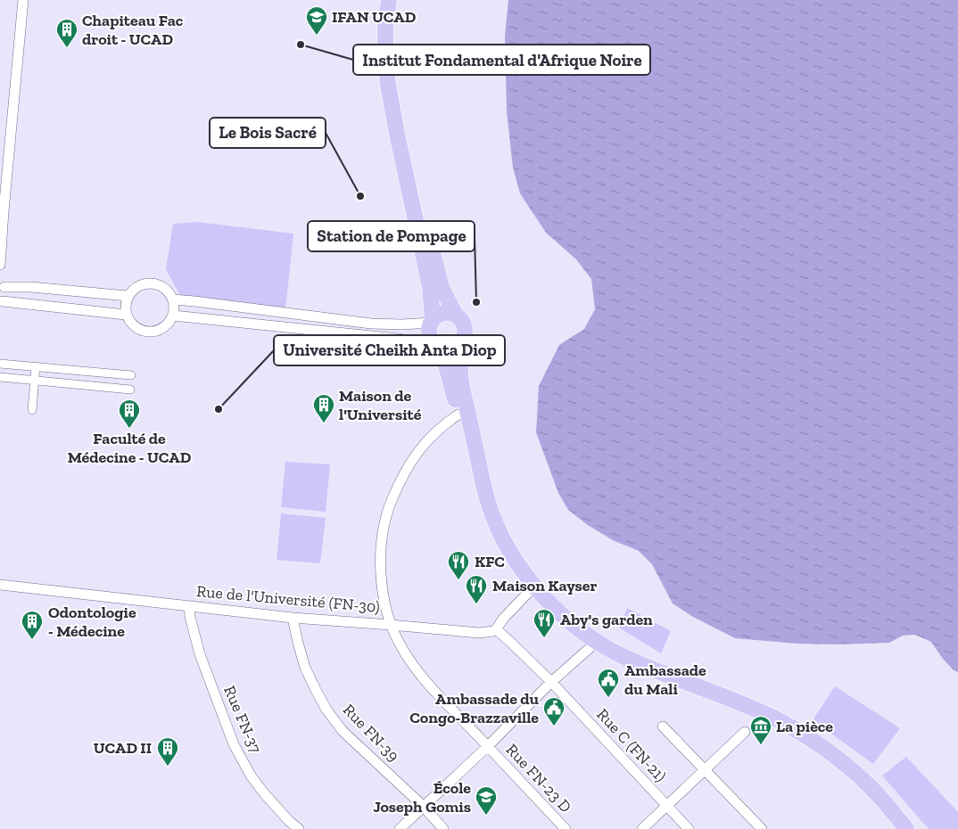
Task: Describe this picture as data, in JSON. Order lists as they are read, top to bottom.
{
  "streets": {
    "street": [
      "Rue de l'Université (FN-30)",
      "Rue FN-37",
      "Rue FN-39",
      "Rue C (FN-21)",
      "Rue FN-23 D"
    ]
  },
  "crossings": [
    ["Rue de l'Université (FN-30)", "Rue FN-37"],
    ["Rue de l'Université (FN-30)", "Rue FN-39"],
    ["Rue de l'Université (FN-30)", "Rue FN-23 D"]
  ],
  "places": {
    "school or university": ["IFAN UCAD", "École Joseph Gomis"],
    "other": [
      "Institut Fondamental d'Afrique Noire",
      "Le Bois Sacré",
      "Station de Pompage",
      "Université Cheikh Anta Diop"
    ],
    "building": [
      "Chapiteau Fac droit - UCAD",
      "Maison de l'Université",
      "Faculté de Médecine - UCAD",
      "Odontologie - Médecine",
      "UCAD II"
    ],
    "restaurant": ["KFC", "Maison Kayser", "Aby's garden"],
    "public building": ["Ambassade du Mali", "Ambassade du Congo-Brazzaville"],
    "museum": ["La pièce"]
  }
}
